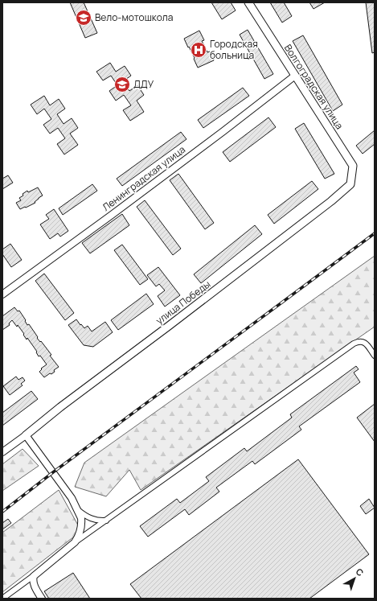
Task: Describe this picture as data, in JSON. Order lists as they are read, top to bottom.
{
  "streets": {
    "main road": ["Волгоградская улица", "улица Победы"],
    "street": ["Ленинградская улица"]
  },
  "crossings": [
    ["Волгоградская улица", "Ленинградская улица"],
    ["Волгоградская улица", "улица Победы"]
  ],
  "places": {
    "school or university": ["Вело-мотошкола", "ДДУ"],
    "hospital": ["Городская больница"]
  },
  "north": "top right"
}
